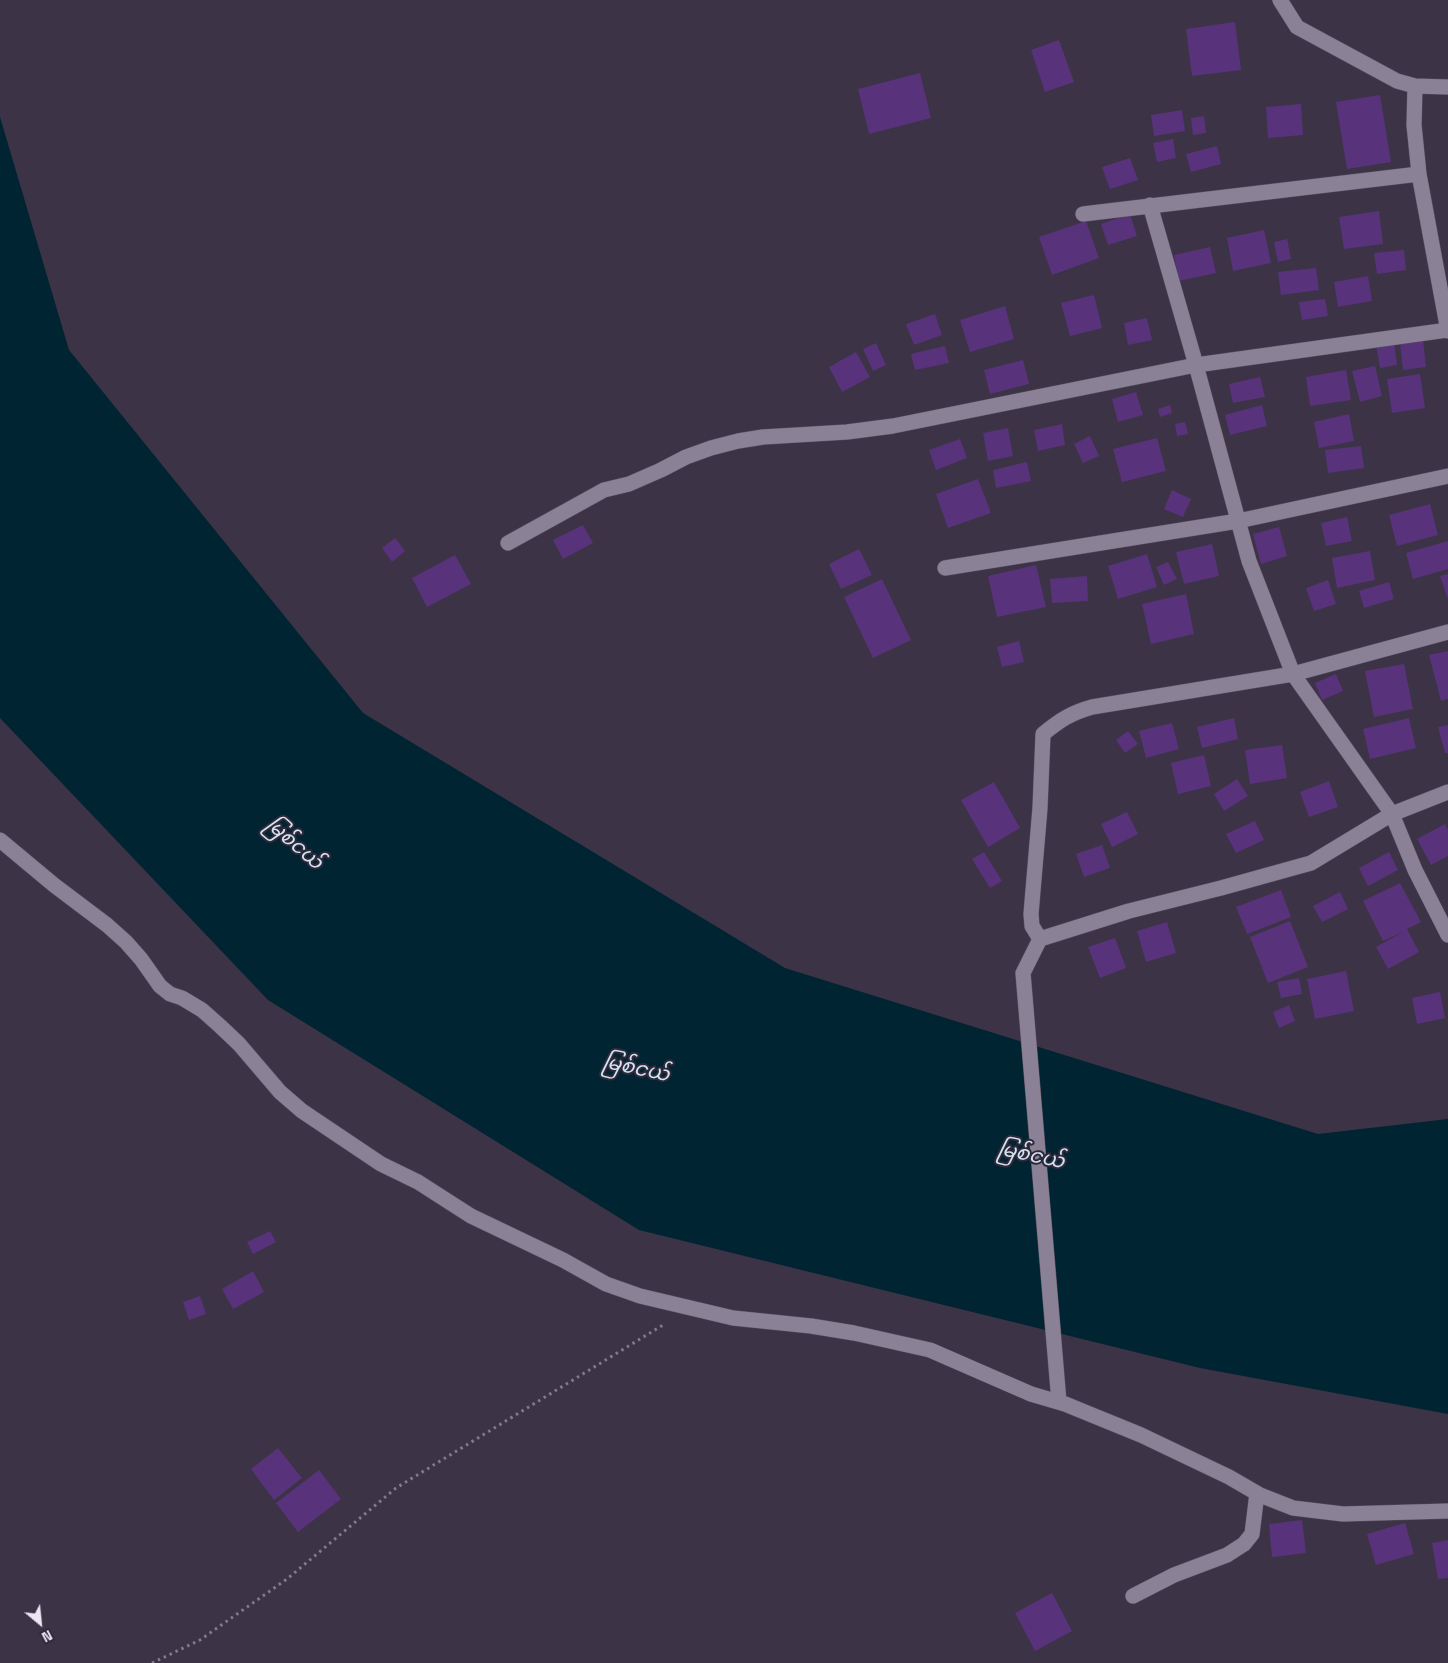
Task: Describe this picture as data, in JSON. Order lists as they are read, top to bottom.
{
  "water": ["မြစ်ငယ်"],
  "north": "bottom right"
}
